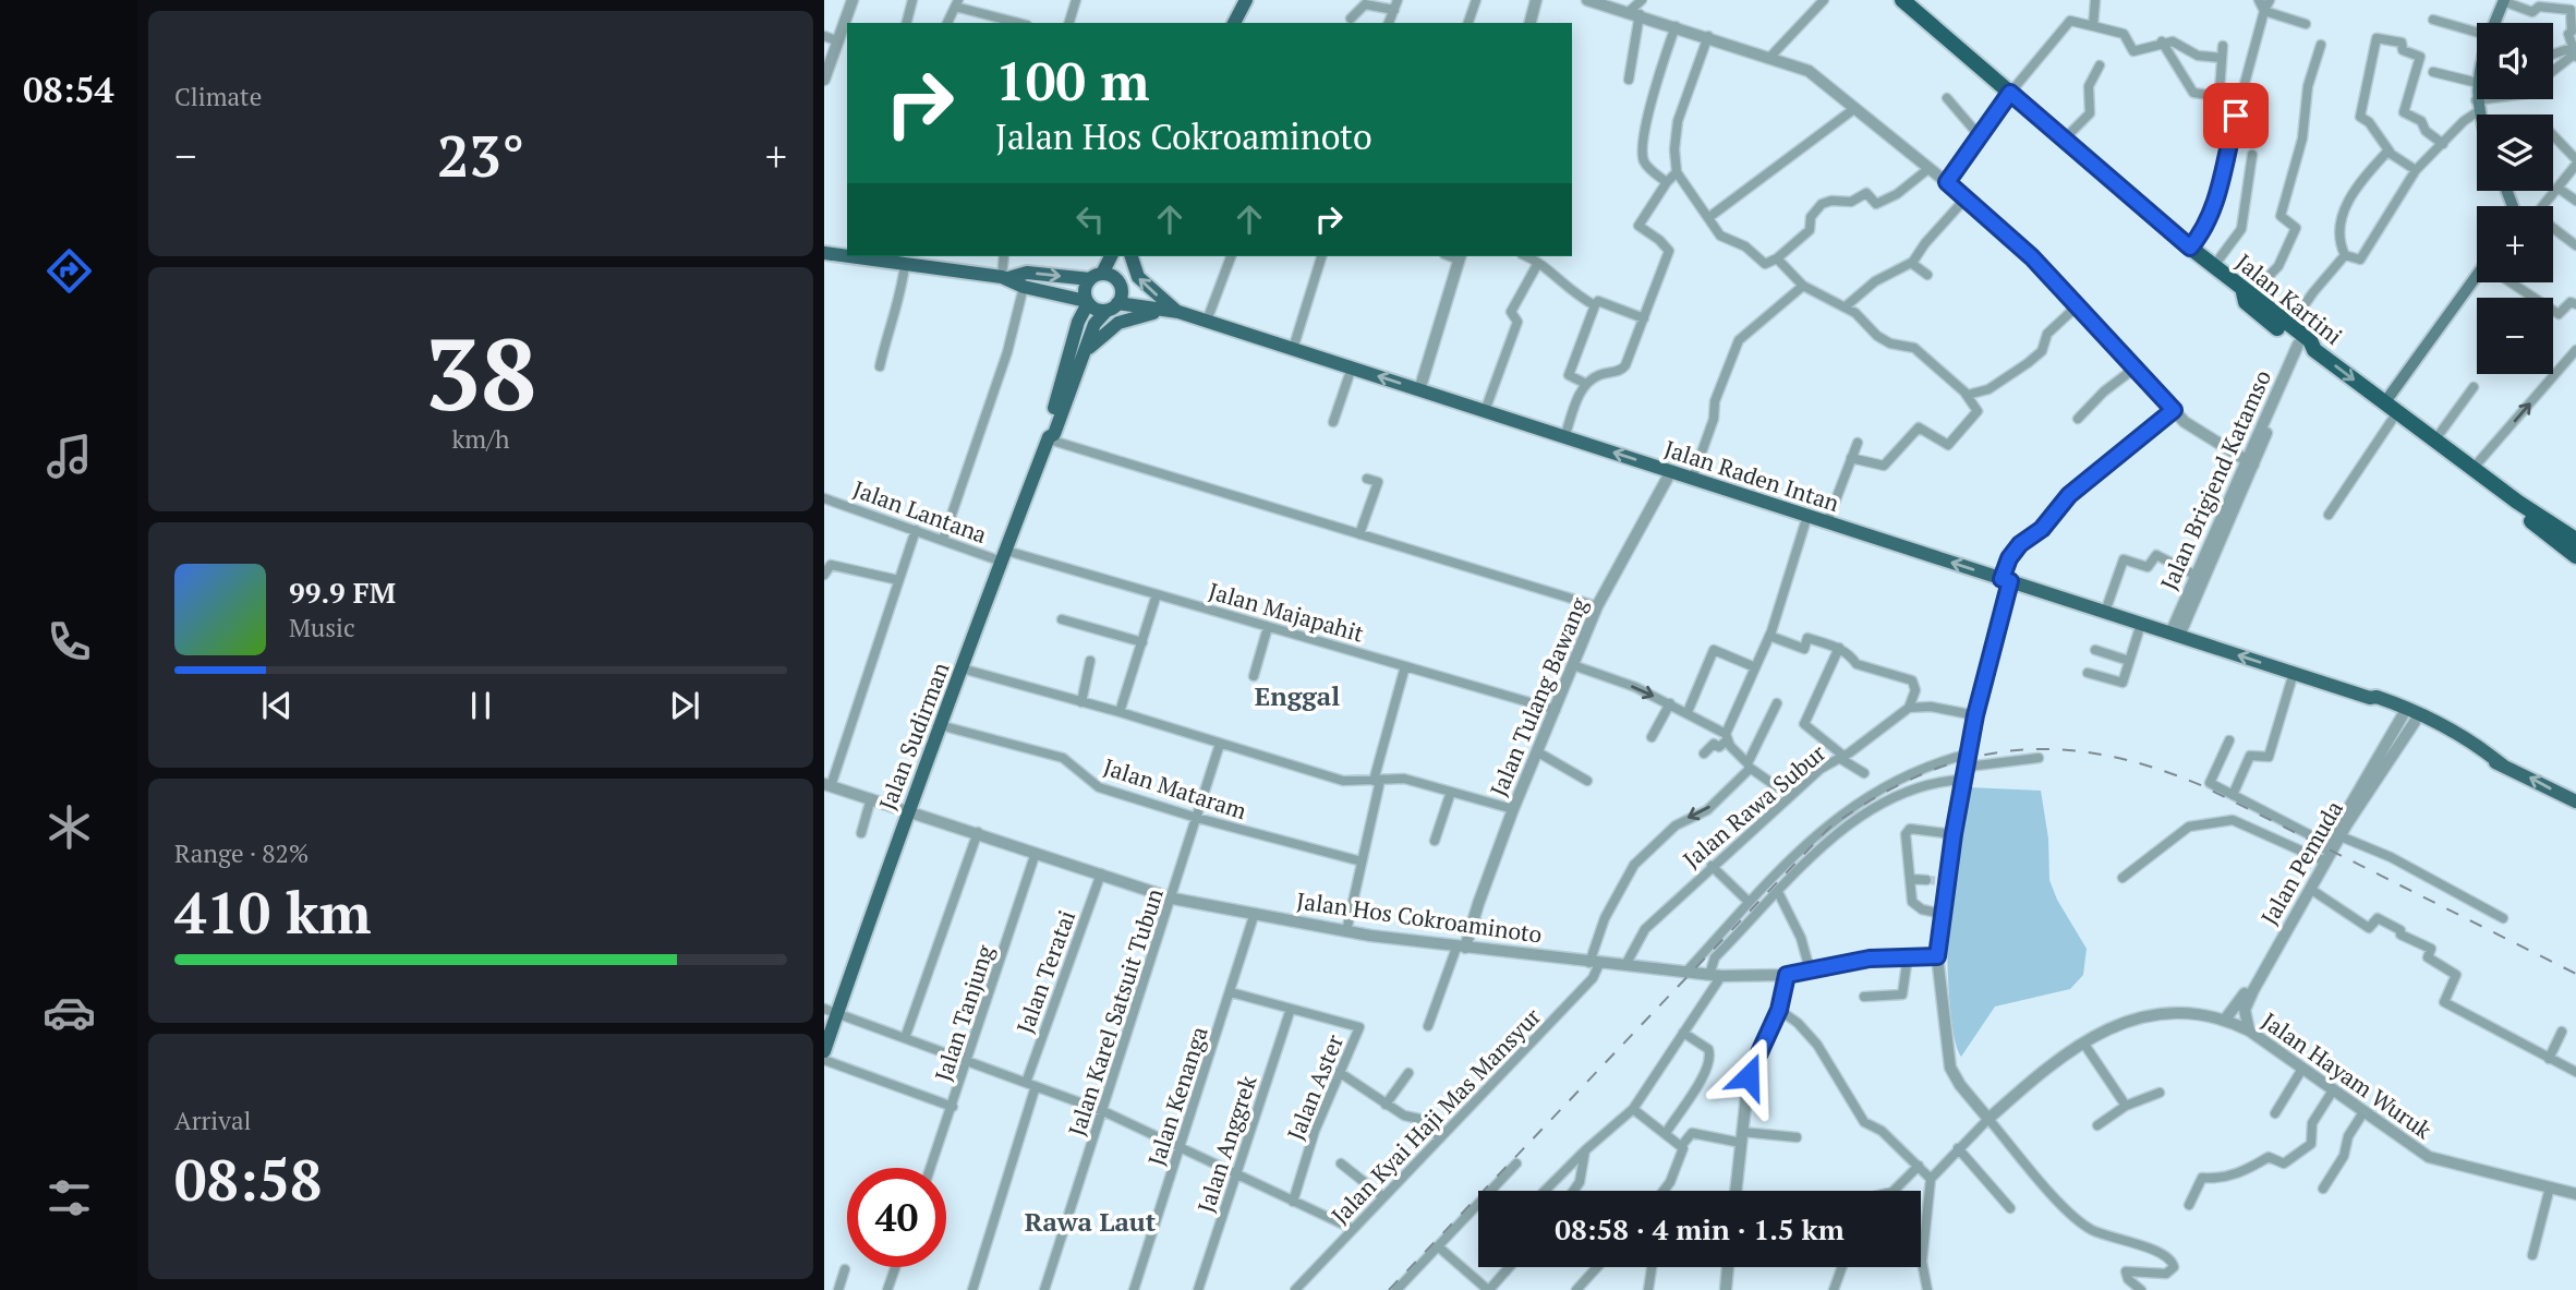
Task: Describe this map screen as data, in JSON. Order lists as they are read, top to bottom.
{
  "streets": {
    "highway": ["Jalan Kartini"],
    "main road": ["Jalan Raden Intan", "Jalan Sudirman"],
    "street": [
      "Jalan Brigjend Katamso",
      "Jalan Lantana",
      "Jalan Majapahit",
      "Jalan Tulang Bawang",
      "Jalan Mataram",
      "Jalan Rawa Subur",
      "Jalan Pemuda",
      "Jalan Hos Cokroaminoto",
      "Jalan Teratai",
      "Jalan Karel Satsuit Tubun",
      "Jalan Tanjung",
      "Jalan Hayam Wuruk",
      "Jalan Aster",
      "Jalan Kenanga",
      "Jalan Kyai Haji Mas Mansyur",
      "Jalan Anggrek"
    ]
  },
  "crossings": [
    ["Jalan Kartini", "Jalan Brigjend Katamso"],
    ["Jalan Raden Intan", "Jalan Brigjend Katamso"],
    ["Jalan Raden Intan", "Jalan Tulang Bawang"],
    ["Jalan Raden Intan", "Jalan Sudirman"],
    ["Jalan Raden Intan", "Jalan Pemuda"],
    ["Jalan Lantana", "Jalan Majapahit"],
    ["Jalan Lantana", "Jalan Sudirman"],
    ["Jalan Majapahit", "Jalan Tulang Bawang"],
    ["Jalan Majapahit", "Jalan Sudirman"],
    ["Jalan Tulang Bawang", "Jalan Hos Cokroaminoto"],
    ["Jalan Sudirman", "Jalan Mataram"],
    ["Jalan Sudirman", "Jalan Hos Cokroaminoto"],
    ["Jalan Mataram", "Jalan Karel Satsuit Tubun"],
    ["Jalan Rawa Subur", "Jalan Hos Cokroaminoto"],
    ["Jalan Rawa Subur", "Jalan Kyai Haji Mas Mansyur"],
    ["Jalan Pemuda", "Jalan Hayam Wuruk"],
    ["Jalan Hos Cokroaminoto", "Jalan Teratai"],
    ["Jalan Hos Cokroaminoto", "Jalan Karel Satsuit Tubun"],
    ["Jalan Hos Cokroaminoto", "Jalan Tanjung"],
    ["Jalan Hos Cokroaminoto", "Jalan Kenanga"],
    ["Jalan Hos Cokroaminoto", "Jalan Kyai Haji Mas Mansyur"],
    ["Jalan Aster", "Jalan Kenanga"],
    ["Jalan Aster", "Jalan Anggrek"]
  ],
  "districts": ["Enggal", "Rawa Laut"],
  "page": {
    "tabs": "08:54",
    "tile": [
      "Climate",
      ["38", "km/h"],
      ["Range · 82%", "410 km"],
      ["Arrival", "08:58"]
    ],
    "map_buttons": ["+", "−"],
    "turn": ["100 m", "Jalan Hos Cokroaminoto"],
    "heat": ["−", "23°", "+"],
    "song": ["99.9 FM", "Music"],
    "limit": "40",
    "trip": "08:58 · 4 min · 1.5 km"
  }
}
